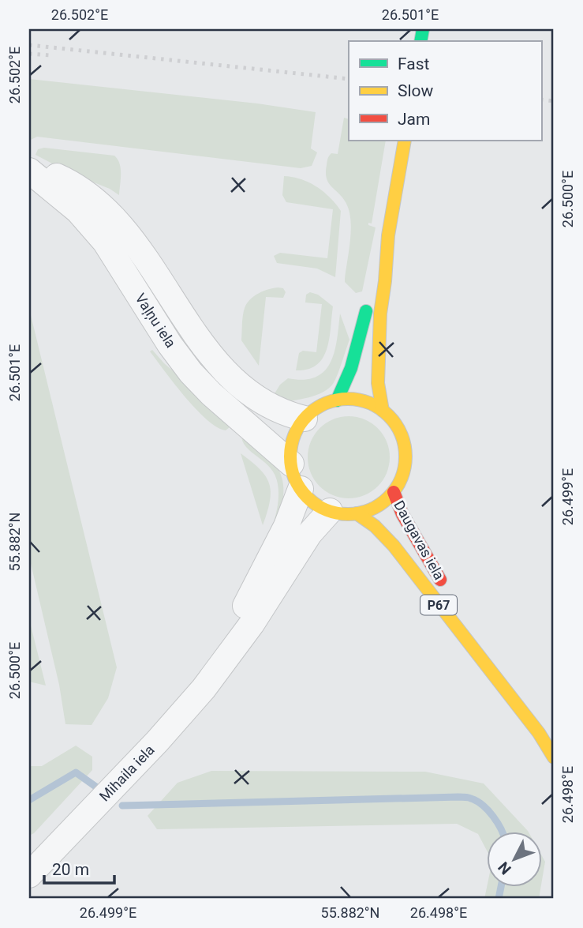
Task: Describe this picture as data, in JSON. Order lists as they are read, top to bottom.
{
  "streets": {
    "main road": ["Daugavas iela", "P67"],
    "street": ["Vaļņu iela", "Mihaila iela"]
  },
  "crossings": [
    ["Vaļņu iela", "Daugavas iela"],
    ["Vaļņu iela", "Mihaila iela"],
    ["Daugavas iela", "Mihaila iela"]
  ],
  "legend": ["Fast", "Slow", "Jam"],
  "scale_bar": "20 m",
  "north": "bottom left",
  "coordinates": [
    "26.502°E",
    "26.501°E",
    "26.500°E",
    "26.499°E",
    "55.882°N",
    "26.498°E"
  ]
}
